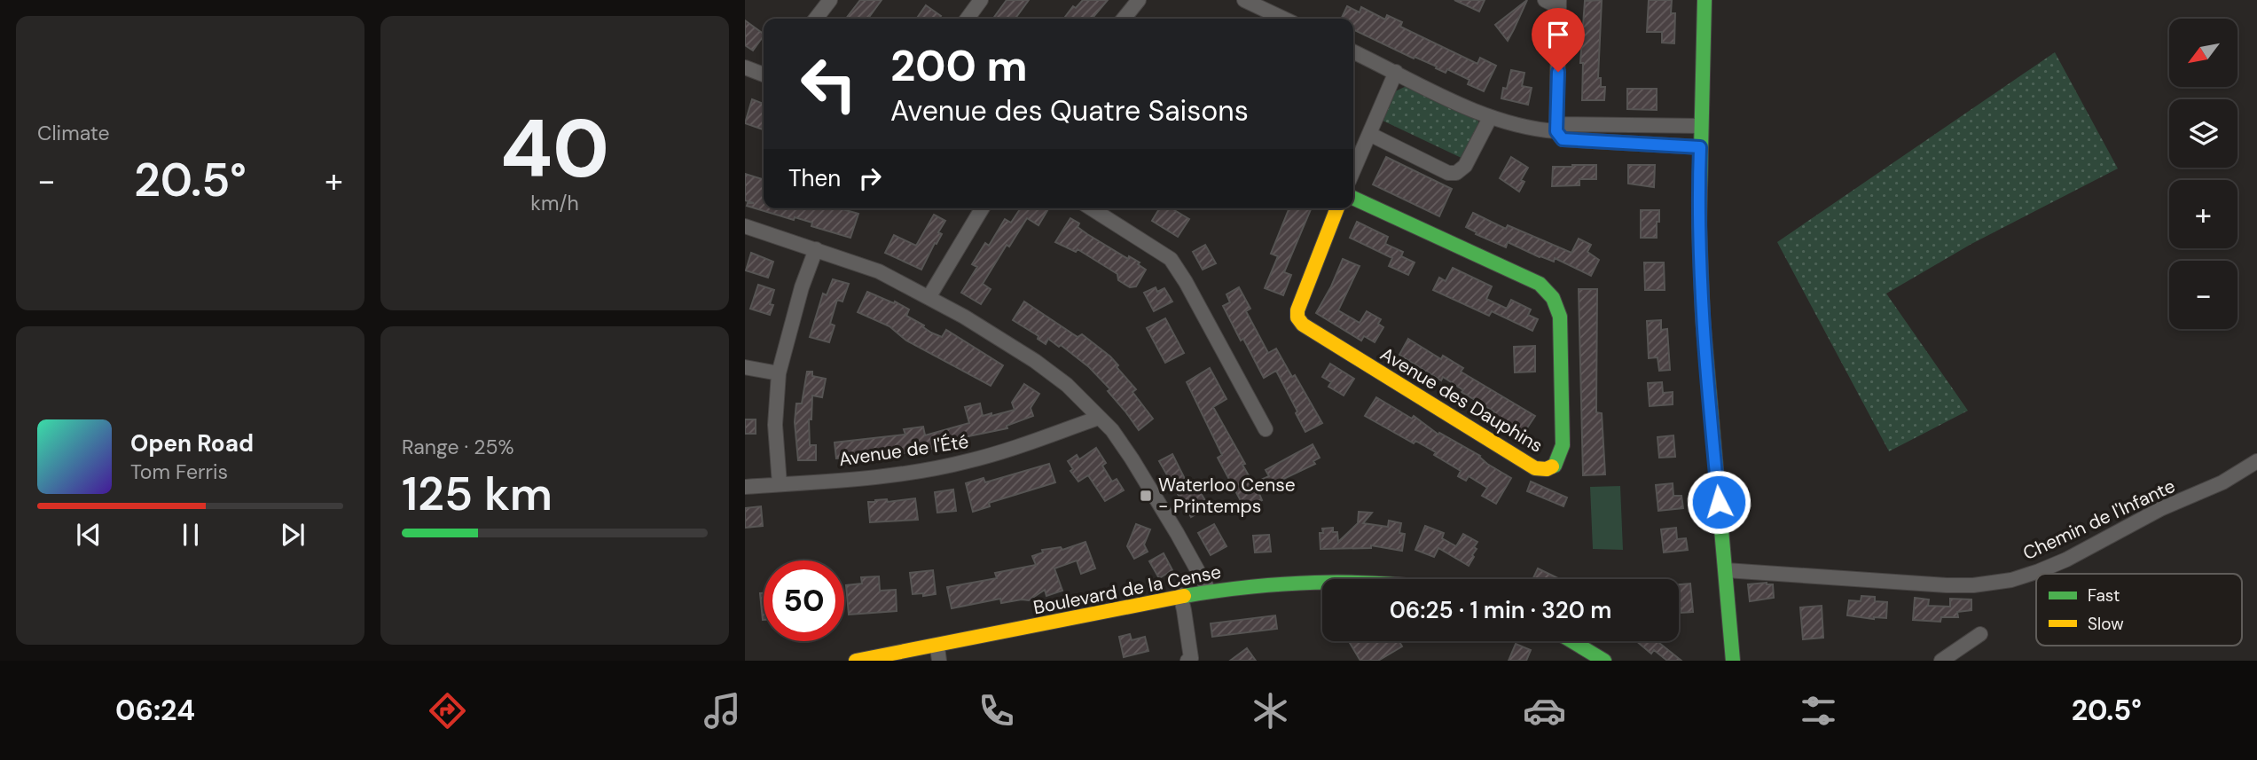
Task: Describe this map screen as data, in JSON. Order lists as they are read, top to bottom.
{
  "streets": {
    "main road": ["Avenue des Dauphins", "Boulevard de la Cense"],
    "street": ["Avenue de l'Été", "Chemin de l'Infante"]
  },
  "places": {
    "transit": ["Waterloo Cense - Printemps"]
  },
  "legend": ["Fast", "Slow"],
  "north": "bottom left",
  "page": {
    "tile": [
      "Climate",
      ["40", "km/h"],
      ["Range · 25%", "125 km"]
    ],
    "map_buttons": ["+", "−"],
    "turn": ["200 m", "Avenue des Quatre Saisons"],
    "then": "Then",
    "heat": ["−", "20.5°", "+"],
    "song": ["Open Road", "Tom Ferris"],
    "limit": "50",
    "trip": "06:25 · 1 min · 320 m",
    "tabs": ["06:24", "20.5°"]
  }
}
